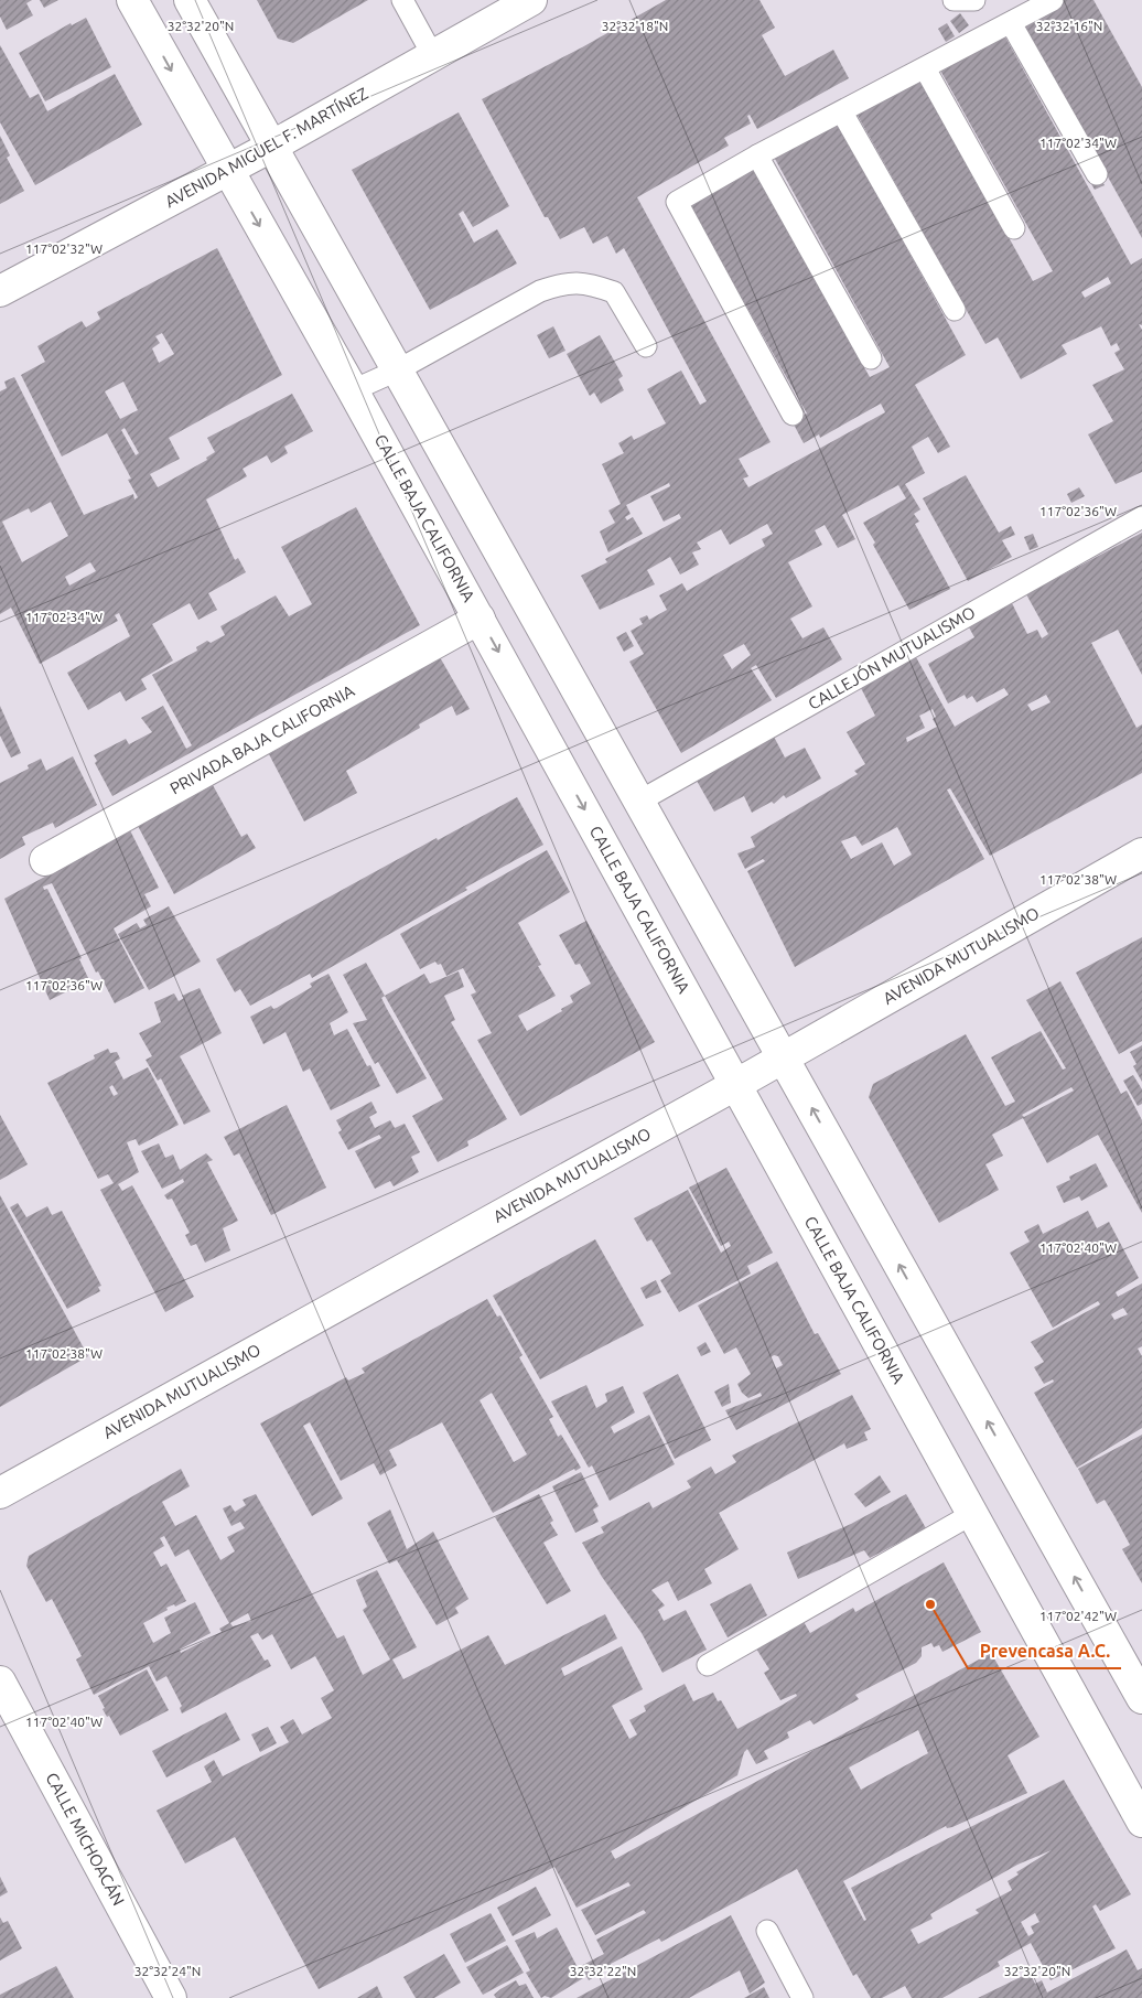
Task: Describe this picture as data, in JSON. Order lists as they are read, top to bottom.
{
  "streets": {
    "street": [
      "AVENIDA MIGUEL F. MARTÍNEZ",
      "CALLE BAJA CALIFORNIA",
      "PRIVADA BAJA CALIFORNIA",
      "AVENIDA MUTUALISMO",
      "CALLE MICHOACÁN"
    ],
    "lane": ["CALLEJÓN MUTUALISMO"]
  },
  "crossings": [
    ["AVENIDA MIGUEL F. MARTÍNEZ", "CALLE BAJA CALIFORNIA"],
    ["CALLE BAJA CALIFORNIA", "PRIVADA BAJA CALIFORNIA"],
    ["CALLE BAJA CALIFORNIA", "AVENIDA MUTUALISMO"]
  ],
  "places": ["Prevencasa A.C."],
  "coordinates": [
    "32°32'20\"N",
    "32°32'18\"N",
    "32°32'16\"N",
    "117°02'34\"W",
    "117°02'32\"W",
    "117°02'36\"W",
    "117°02'38\"W",
    "117°02'40\"W",
    "117°02'42\"W",
    "32°32'24\"N",
    "32°32'22\"N"
  ]
}
